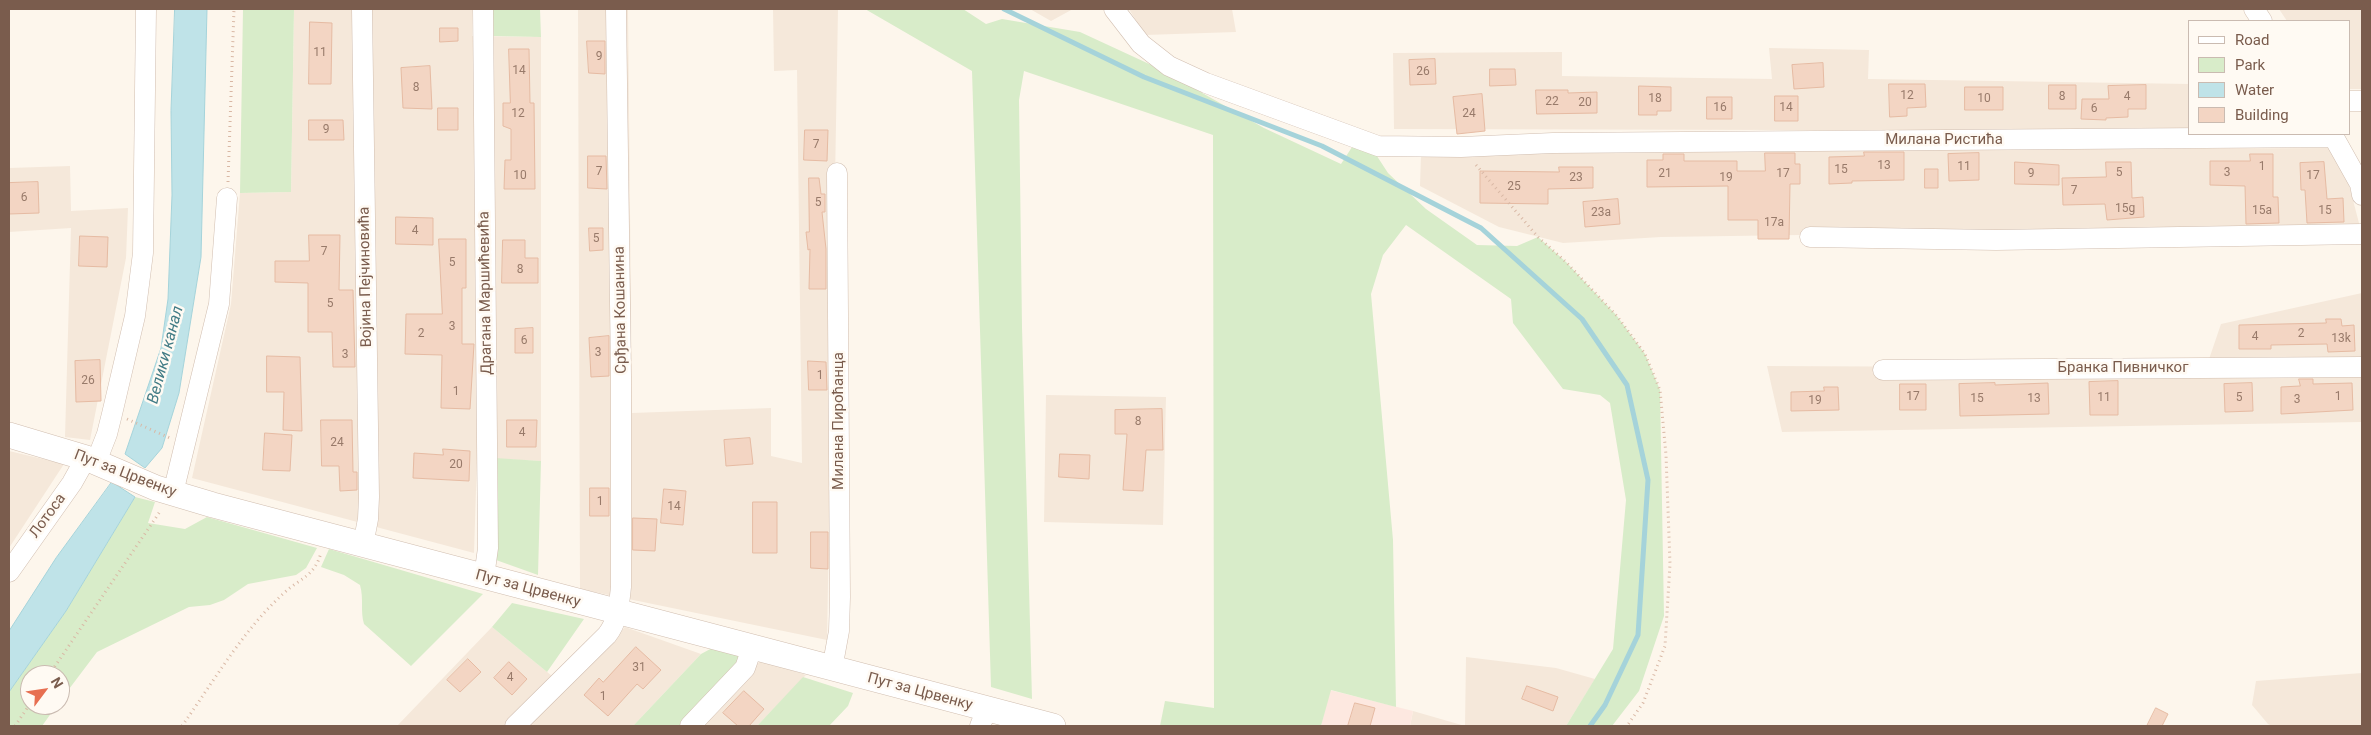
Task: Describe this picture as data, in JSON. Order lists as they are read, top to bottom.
{
  "streets": {
    "street": [
      "Милана Ристића",
      "Војина Пејчиновића",
      "Драгана Маршићевића",
      "Срђана Кошанина",
      "Бранка Пивничког",
      "Милана Пироћанца",
      "Пут за Црвенку",
      "Лотоса"
    ]
  },
  "crossings": [
    ["Војина Пејчиновића", "Пут за Црвенку"],
    ["Драгана Маршићевића", "Пут за Црвенку"],
    ["Срђана Кошанина", "Пут за Црвенку"],
    ["Милана Пироћанца", "Пут за Црвенку"],
    ["Пут за Црвенку", "Лотоса"]
  ],
  "water": ["Велики канал"],
  "house_numbers": [
    "11",
    "9",
    "14",
    "26",
    "8",
    "12",
    "8",
    "4",
    "18",
    "10",
    "22",
    "20",
    "16",
    "14",
    "6",
    "12",
    "24",
    "9",
    "7",
    "13",
    "11",
    "1",
    "15",
    "7",
    "5",
    "3",
    "21",
    "17",
    "9",
    "10",
    "17",
    "23",
    "19",
    "25",
    "7",
    "6",
    "5",
    "15g",
    "15a",
    "15",
    "23a",
    "17a",
    "4",
    "5",
    "7",
    "5",
    "8",
    "5",
    "3",
    "2",
    "2",
    "4",
    "13k",
    "6",
    "3",
    "3",
    "1",
    "26",
    "1",
    "17",
    "1",
    "11",
    "5",
    "15",
    "13",
    "3",
    "19",
    "8",
    "4",
    "24",
    "20",
    "1",
    "14",
    "31",
    "4",
    "1"
  ],
  "legend": [
    "Road",
    "Park",
    "Water",
    "Building"
  ],
  "north": "top right"
}
